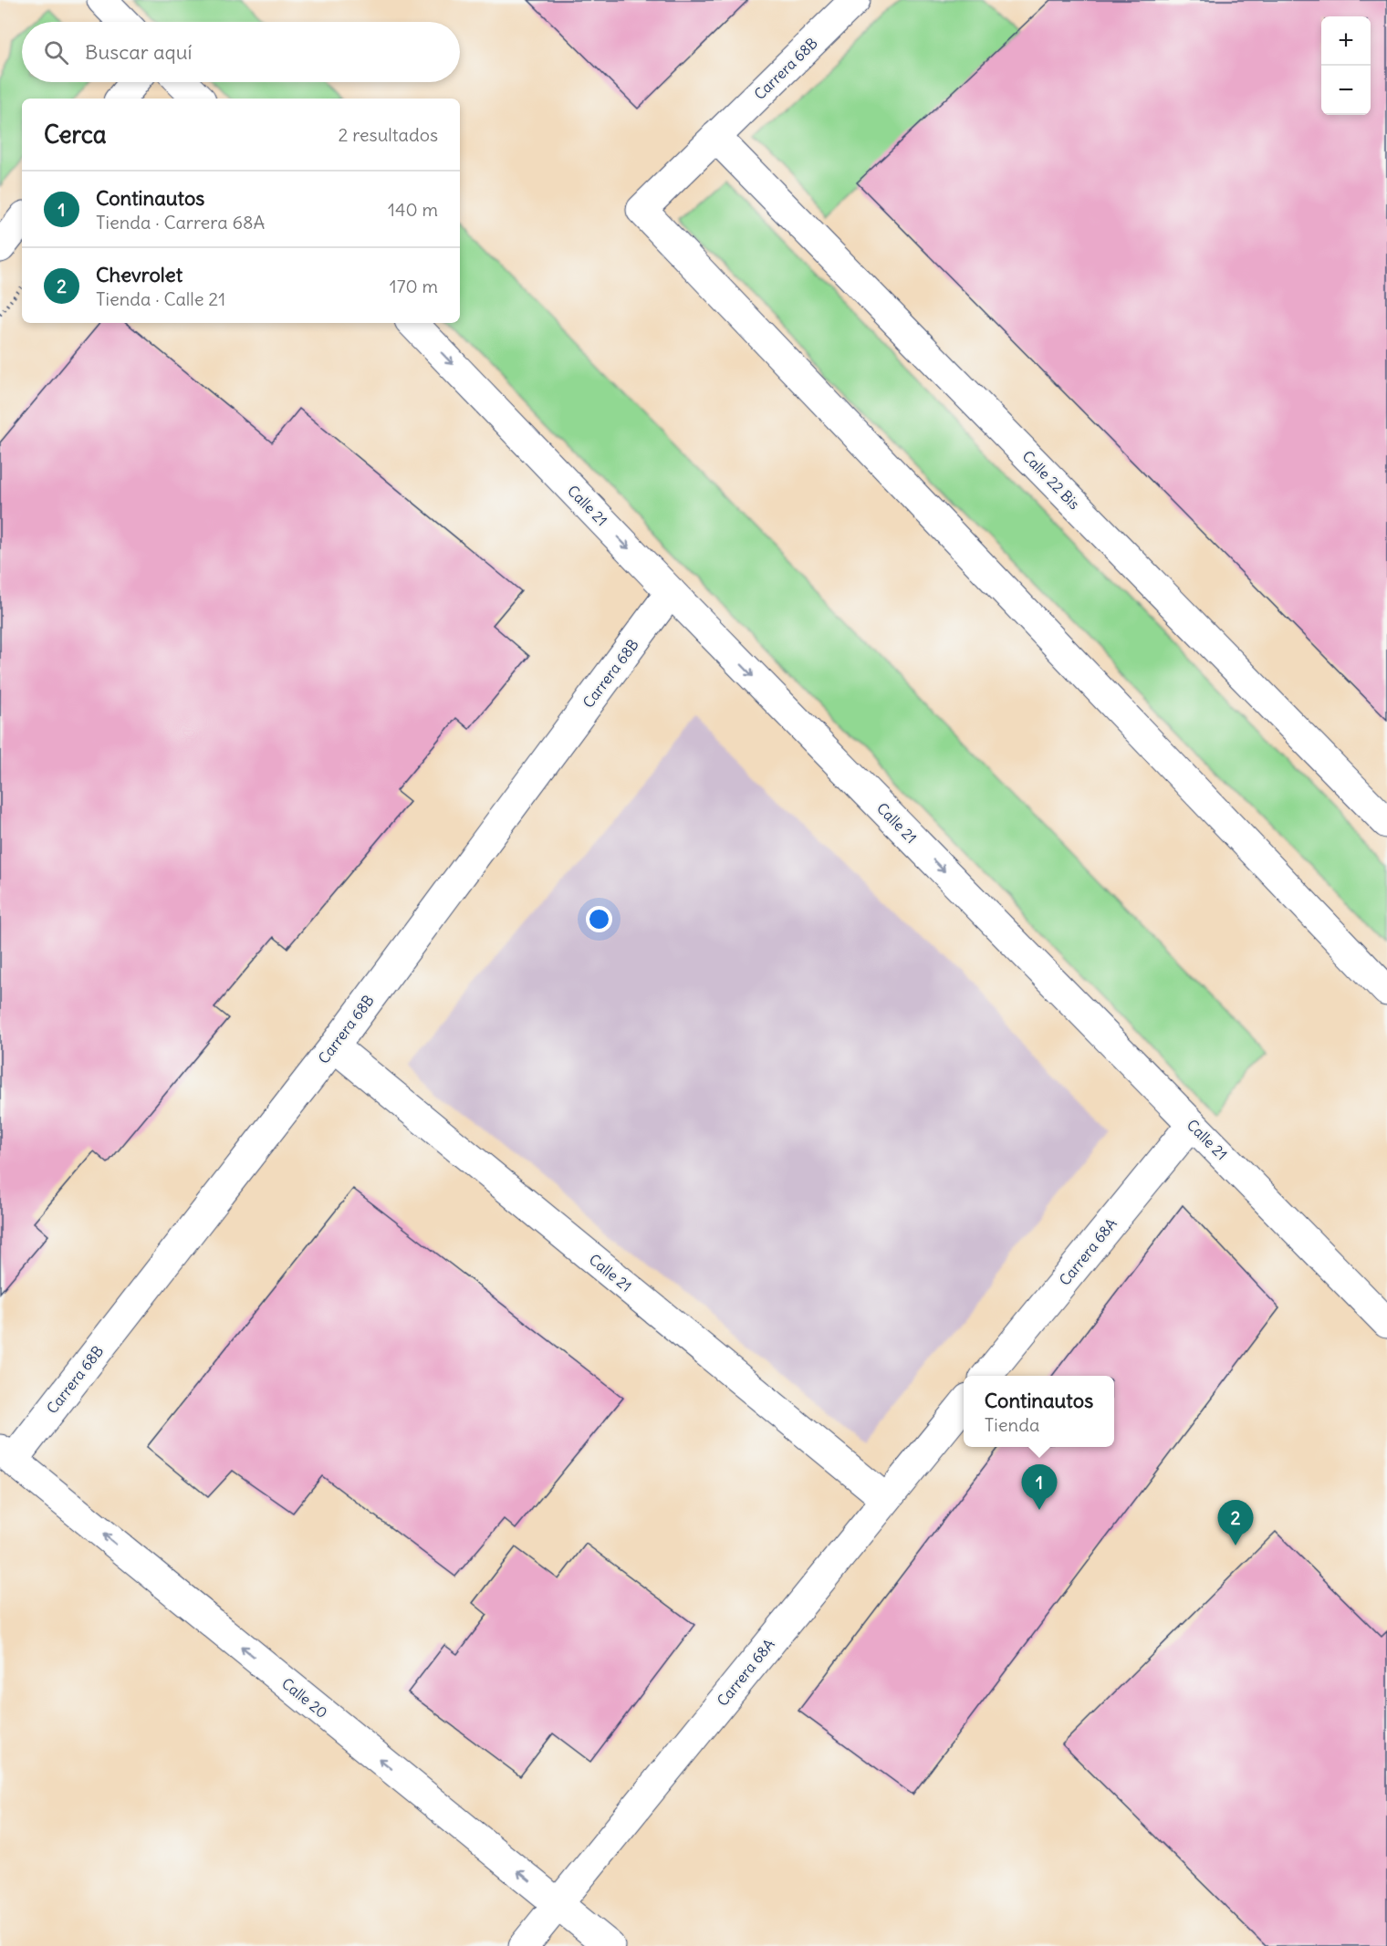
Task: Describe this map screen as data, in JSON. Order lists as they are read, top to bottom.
{
  "streets": {
    "street": [
      "Carrera 68B",
      "Calle 22 Bis",
      "Calle 21",
      "Carrera 68A",
      "Calle 20"
    ]
  },
  "crossings": [
    ["Carrera 68B", "Calle 22 Bis"],
    ["Carrera 68B", "Calle 21"],
    ["Carrera 68B", "Calle 20"],
    ["Calle 21", "Carrera 68A"],
    ["Carrera 68A", "Calle 20"]
  ],
  "one_way": ["Calle 21", "Calle 20"],
  "page": {
    "map_buttons": ["+", "−"],
    "search": "Buscar aquí",
    "heading": ["Cerca", "2 resultados"],
    "list": [
      {
        "mark": "1",
        "name": "Continautos",
        "note": "Tienda · Carrera 68A",
        "value": "140 m"
      },
      {
        "mark": "2",
        "name": "Chevrolet",
        "note": "Tienda · Calle 21",
        "value": "170 m"
      }
    ],
    "popup": ["Continautos", "Tienda"],
    "pins": ["1", "2"]
  }
}
